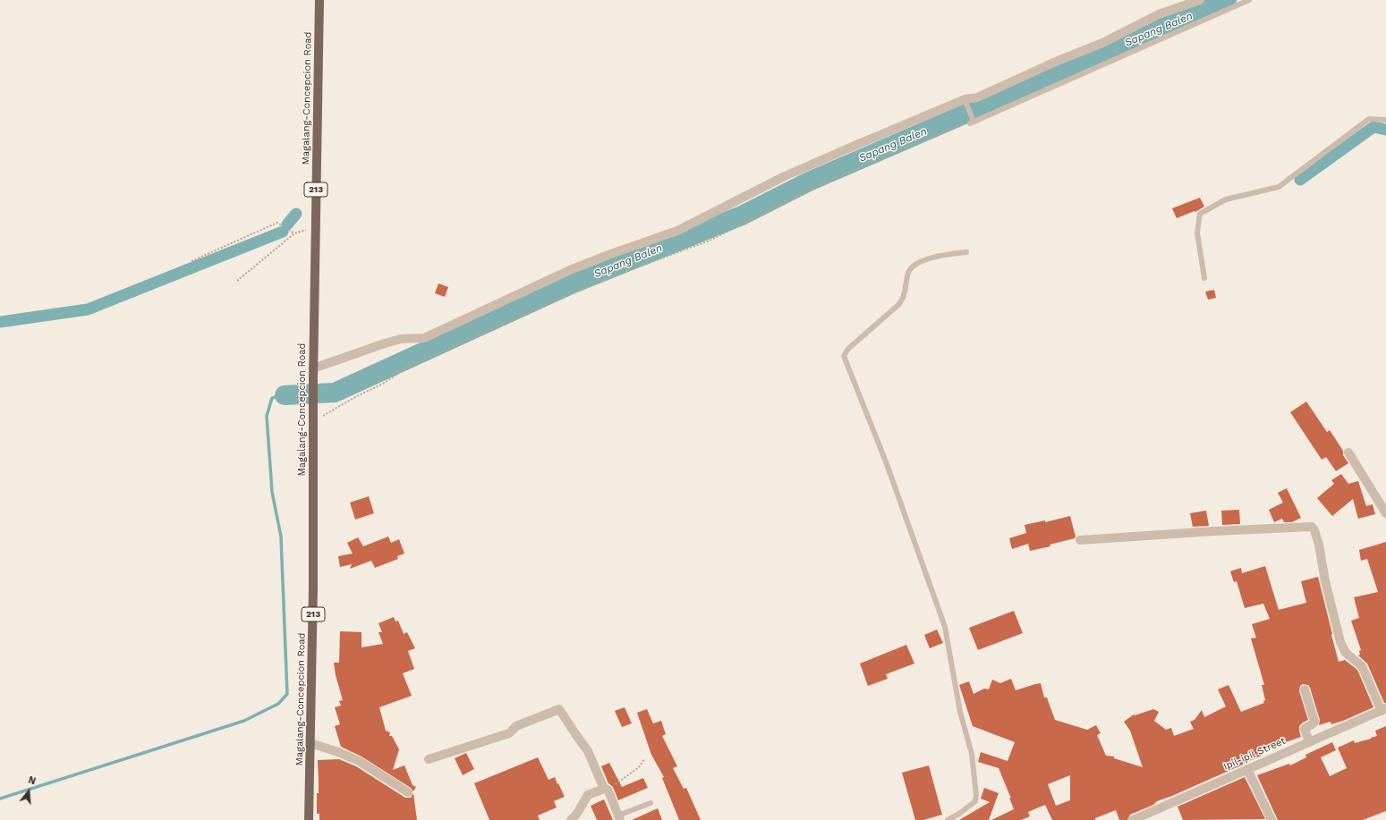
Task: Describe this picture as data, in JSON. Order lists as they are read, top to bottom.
{
  "streets": {
    "main road": ["Magalang-Concepcion Road", "213"],
    "street": ["Ipil-ipil Street"]
  },
  "water": ["Sapang Balen"],
  "north": "top"
}
